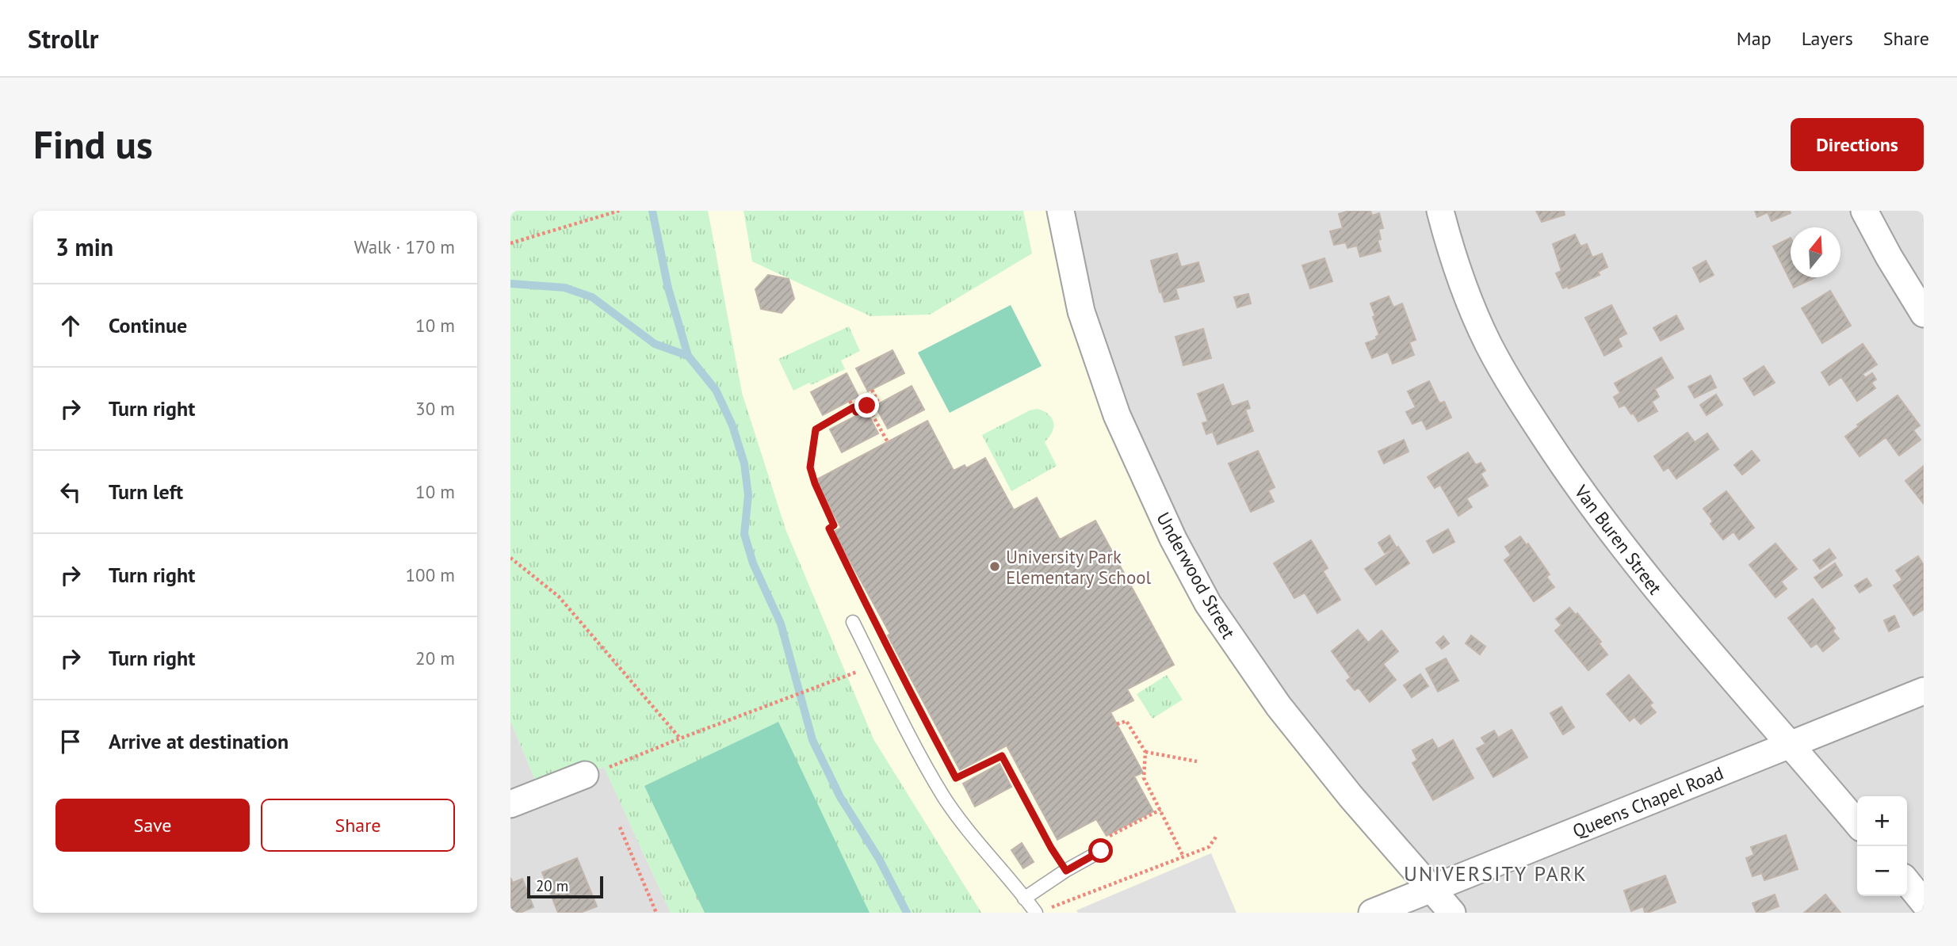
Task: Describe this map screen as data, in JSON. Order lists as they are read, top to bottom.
{
  "streets": {
    "street": ["Van Buren Street", "Underwood Street", "Queens Chapel Road"]
  },
  "crossings": [
    ["Van Buren Street", "Queens Chapel Road"],
    ["Underwood Street", "Queens Chapel Road"]
  ],
  "districts": ["UNIVERSITY PARK"],
  "places": ["University Park Elementary School"],
  "scale_bar": "20 m",
  "north": "top",
  "page": {
    "header": "Strollr",
    "nav": ["Map", "Layers", "Share"],
    "buttons": [
      "Directions",
      ["Save", "Share"]
    ],
    "title": "Find us",
    "heading": ["3 min", "Walk · 170 m"],
    "list": [
      ["Continue", "10 m"],
      ["Turn right", "30 m"],
      ["Turn left", "10 m"],
      ["Turn right", "100 m"],
      ["Turn right", "20 m"],
      "Arrive at destination"
    ],
    "map_buttons": ["+", "−"],
    "scale": "20 m"
  }
}
